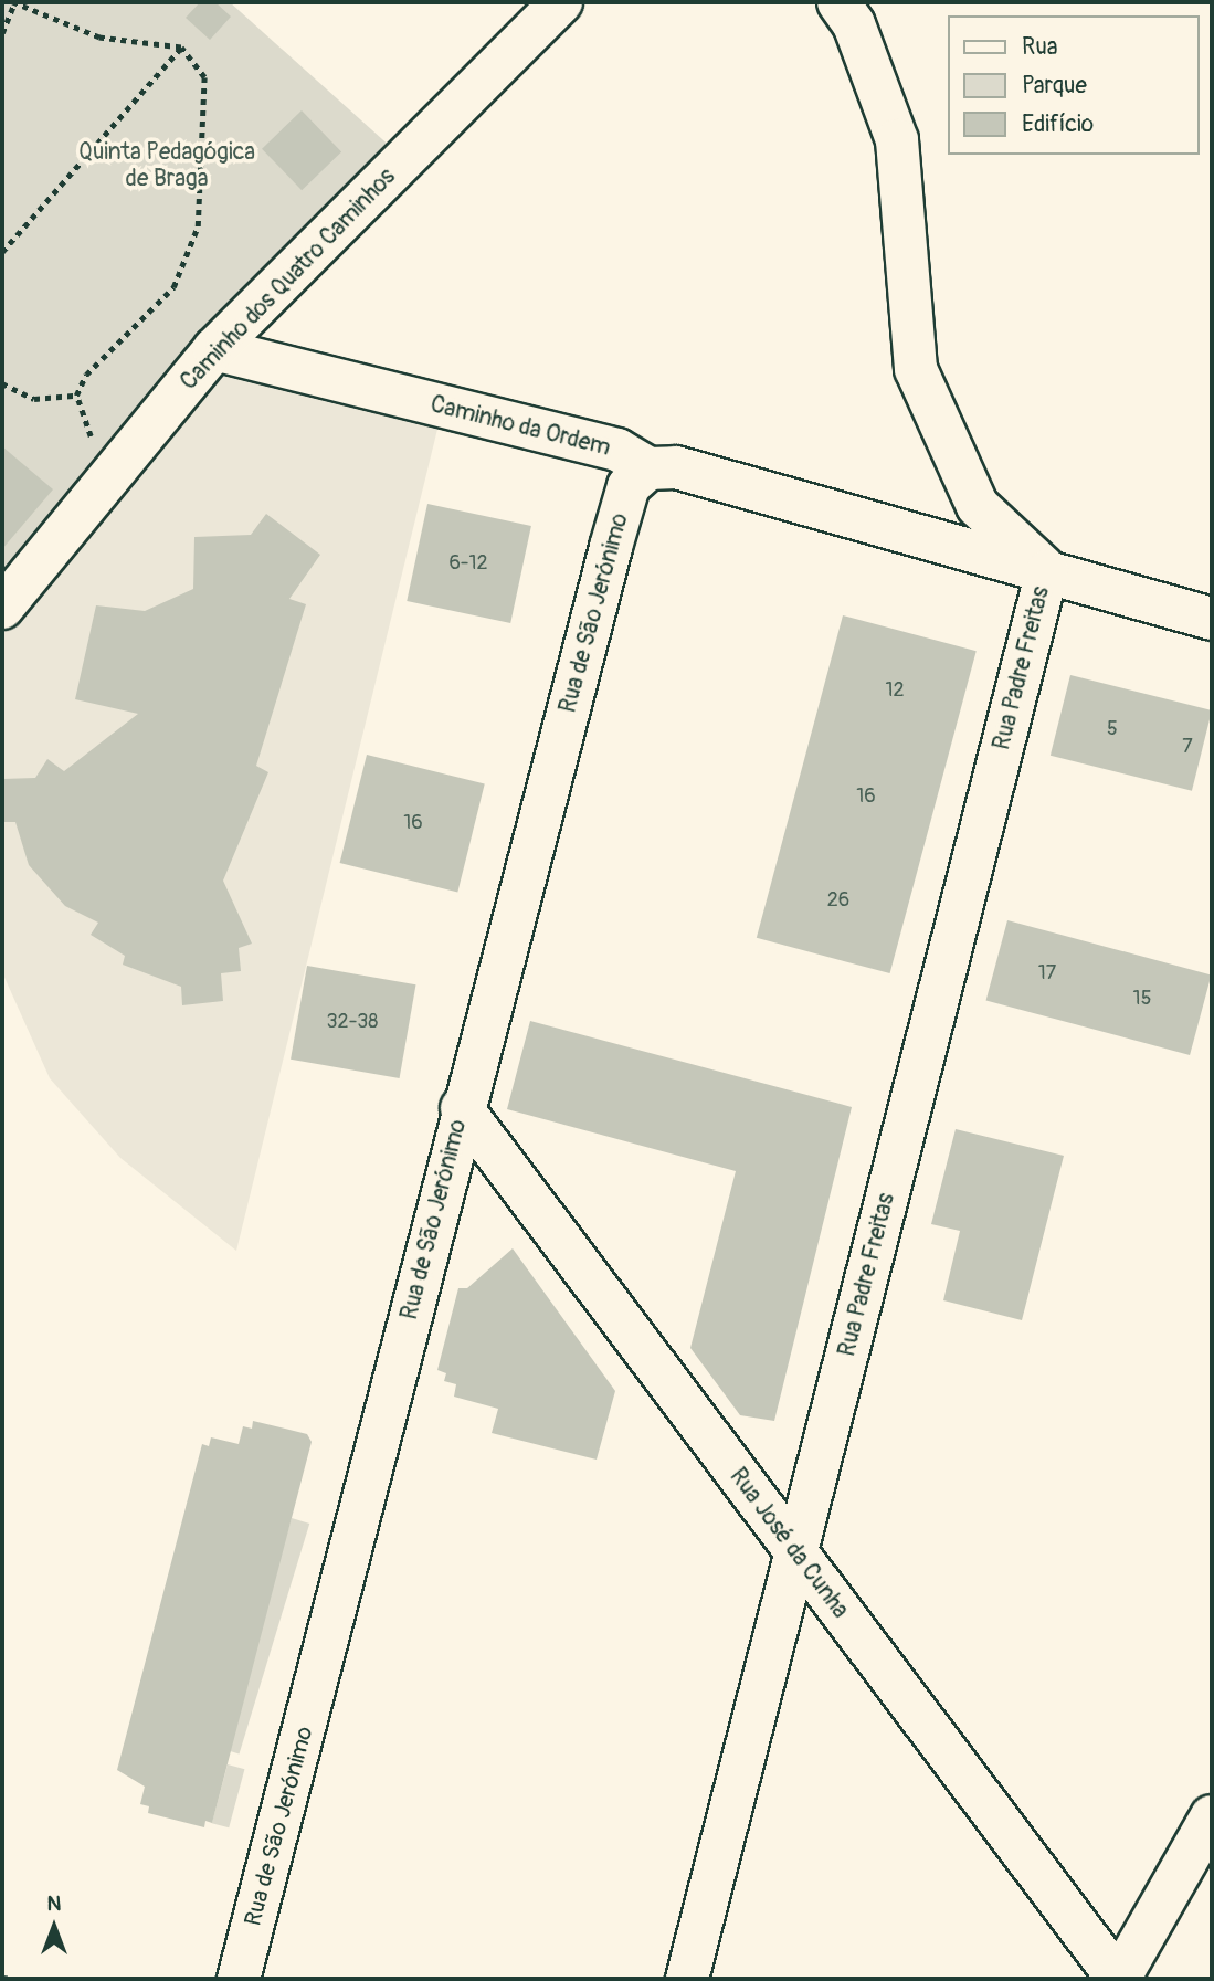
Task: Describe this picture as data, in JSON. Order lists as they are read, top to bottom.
{
  "streets": {
    "street": [
      "Caminho dos Quatro Caminhos",
      "Caminho da Ordem",
      "Rua de São Jerónimo",
      "Rua Padre Freitas",
      "Rua José da Cunha"
    ]
  },
  "crossings": [
    ["Caminho dos Quatro Caminhos", "Caminho da Ordem"],
    ["Caminho da Ordem", "Rua de São Jerónimo"],
    ["Caminho da Ordem", "Rua Padre Freitas"],
    ["Rua de São Jerónimo", "Rua José da Cunha"],
    ["Rua Padre Freitas", "Rua José da Cunha"]
  ],
  "parks": ["Quinta Pedagógica de Braga"],
  "house_numbers": [
    "6-12",
    "12",
    "5",
    "7",
    "16",
    "16",
    "26",
    "17",
    "15",
    "32-38"
  ],
  "legend": ["Rua", "Parque", "Edifício"],
  "north": "top"
}
